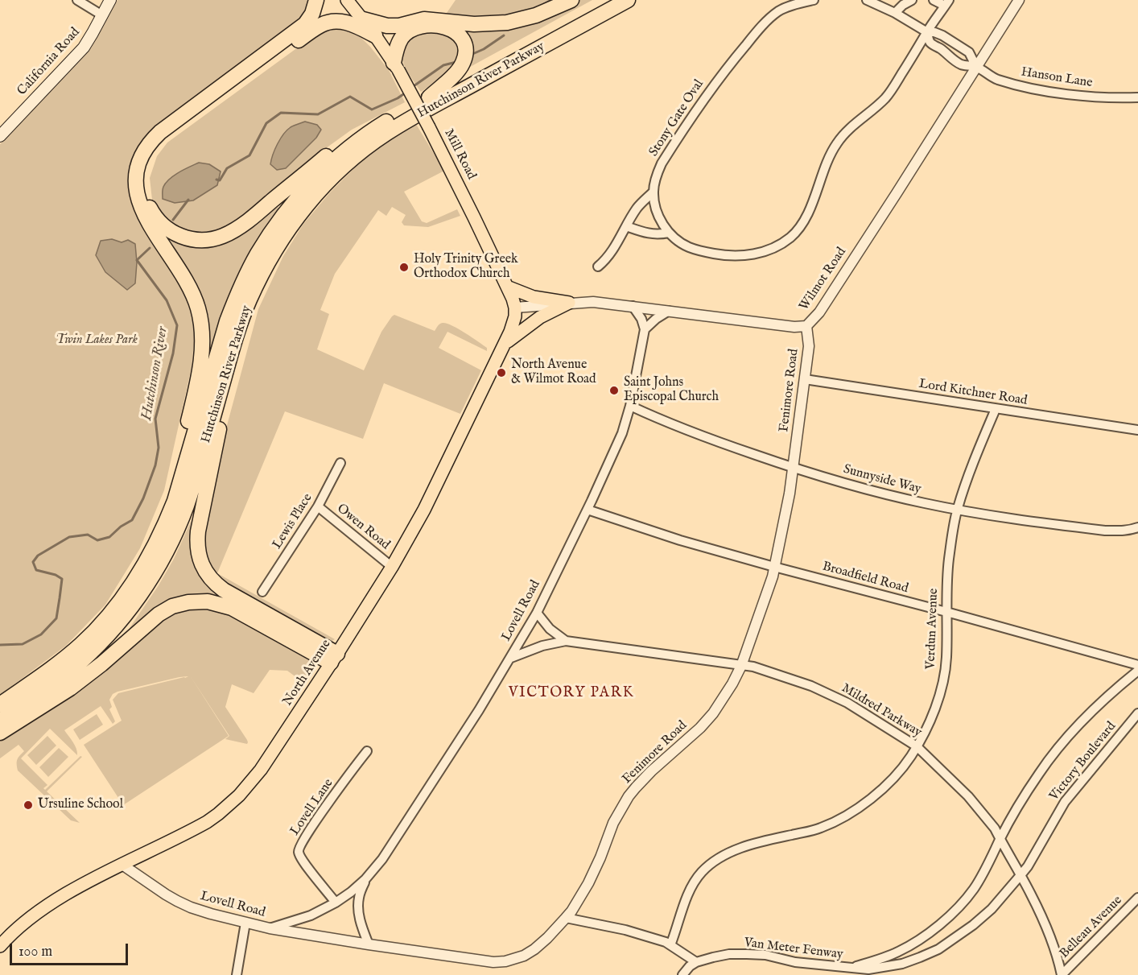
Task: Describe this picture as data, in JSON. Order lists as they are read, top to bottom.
{
  "streets": {
    "highway": ["Hutchinson River Parkway"],
    "main road": ["California Road", "Mill Road", "North Avenue"],
    "street": [
      "Hanson Lane",
      "Stony Gate Oval",
      "Wilmot Road",
      "Fenimore Road",
      "Lord Kitchner Road",
      "Sunnyside Way",
      "Lewis Place",
      "Owen Road",
      "Broadfield Road",
      "Lovell Road",
      "Verdun Avenue",
      "Mildred Parkway",
      "Victory Boulevard",
      "Lovell Lane",
      "Belleau Avenue",
      "Van Meter Fenway"
    ]
  },
  "crossings": [
    ["Hanson Lane", "Wilmot Road"],
    ["Mill Road", "Wilmot Road"],
    ["Mill Road", "North Avenue"],
    ["Wilmot Road", "Fenimore Road"],
    ["Wilmot Road", "North Avenue"],
    ["Fenimore Road", "Lord Kitchner Road"],
    ["Fenimore Road", "Sunnyside Way"],
    ["Fenimore Road", "Broadfield Road"],
    ["Fenimore Road", "Lovell Road"],
    ["Fenimore Road", "Mildred Parkway"],
    ["Lord Kitchner Road", "Verdun Avenue"],
    ["Sunnyside Way", "Lovell Road"],
    ["Sunnyside Way", "Verdun Avenue"],
    ["Lewis Place", "Owen Road"],
    ["Owen Road", "North Avenue"],
    ["Broadfield Road", "Lovell Road"],
    ["Broadfield Road", "Verdun Avenue"],
    ["Lovell Road", "North Avenue"],
    ["Lovell Road", "Mildred Parkway"],
    ["Lovell Road", "Lovell Lane"],
    ["Verdun Avenue", "Mildred Parkway"],
    ["Mildred Parkway", "Victory Boulevard"],
    ["Mildred Parkway", "Belleau Avenue"],
    ["Mildred Parkway", "Van Meter Fenway"],
    ["Victory Boulevard", "Van Meter Fenway"]
  ],
  "districts": ["VICTORY PARK"],
  "water": ["Hutchinson River"],
  "parks": ["Twin Lakes Park"],
  "places": [
    "Holy Trinity Greek Orthodox Church",
    "North Avenue & Wilmot Road",
    "Saint Johns Episcopal Church",
    "Ursuline School"
  ],
  "scale_bar": "100 m"
}
